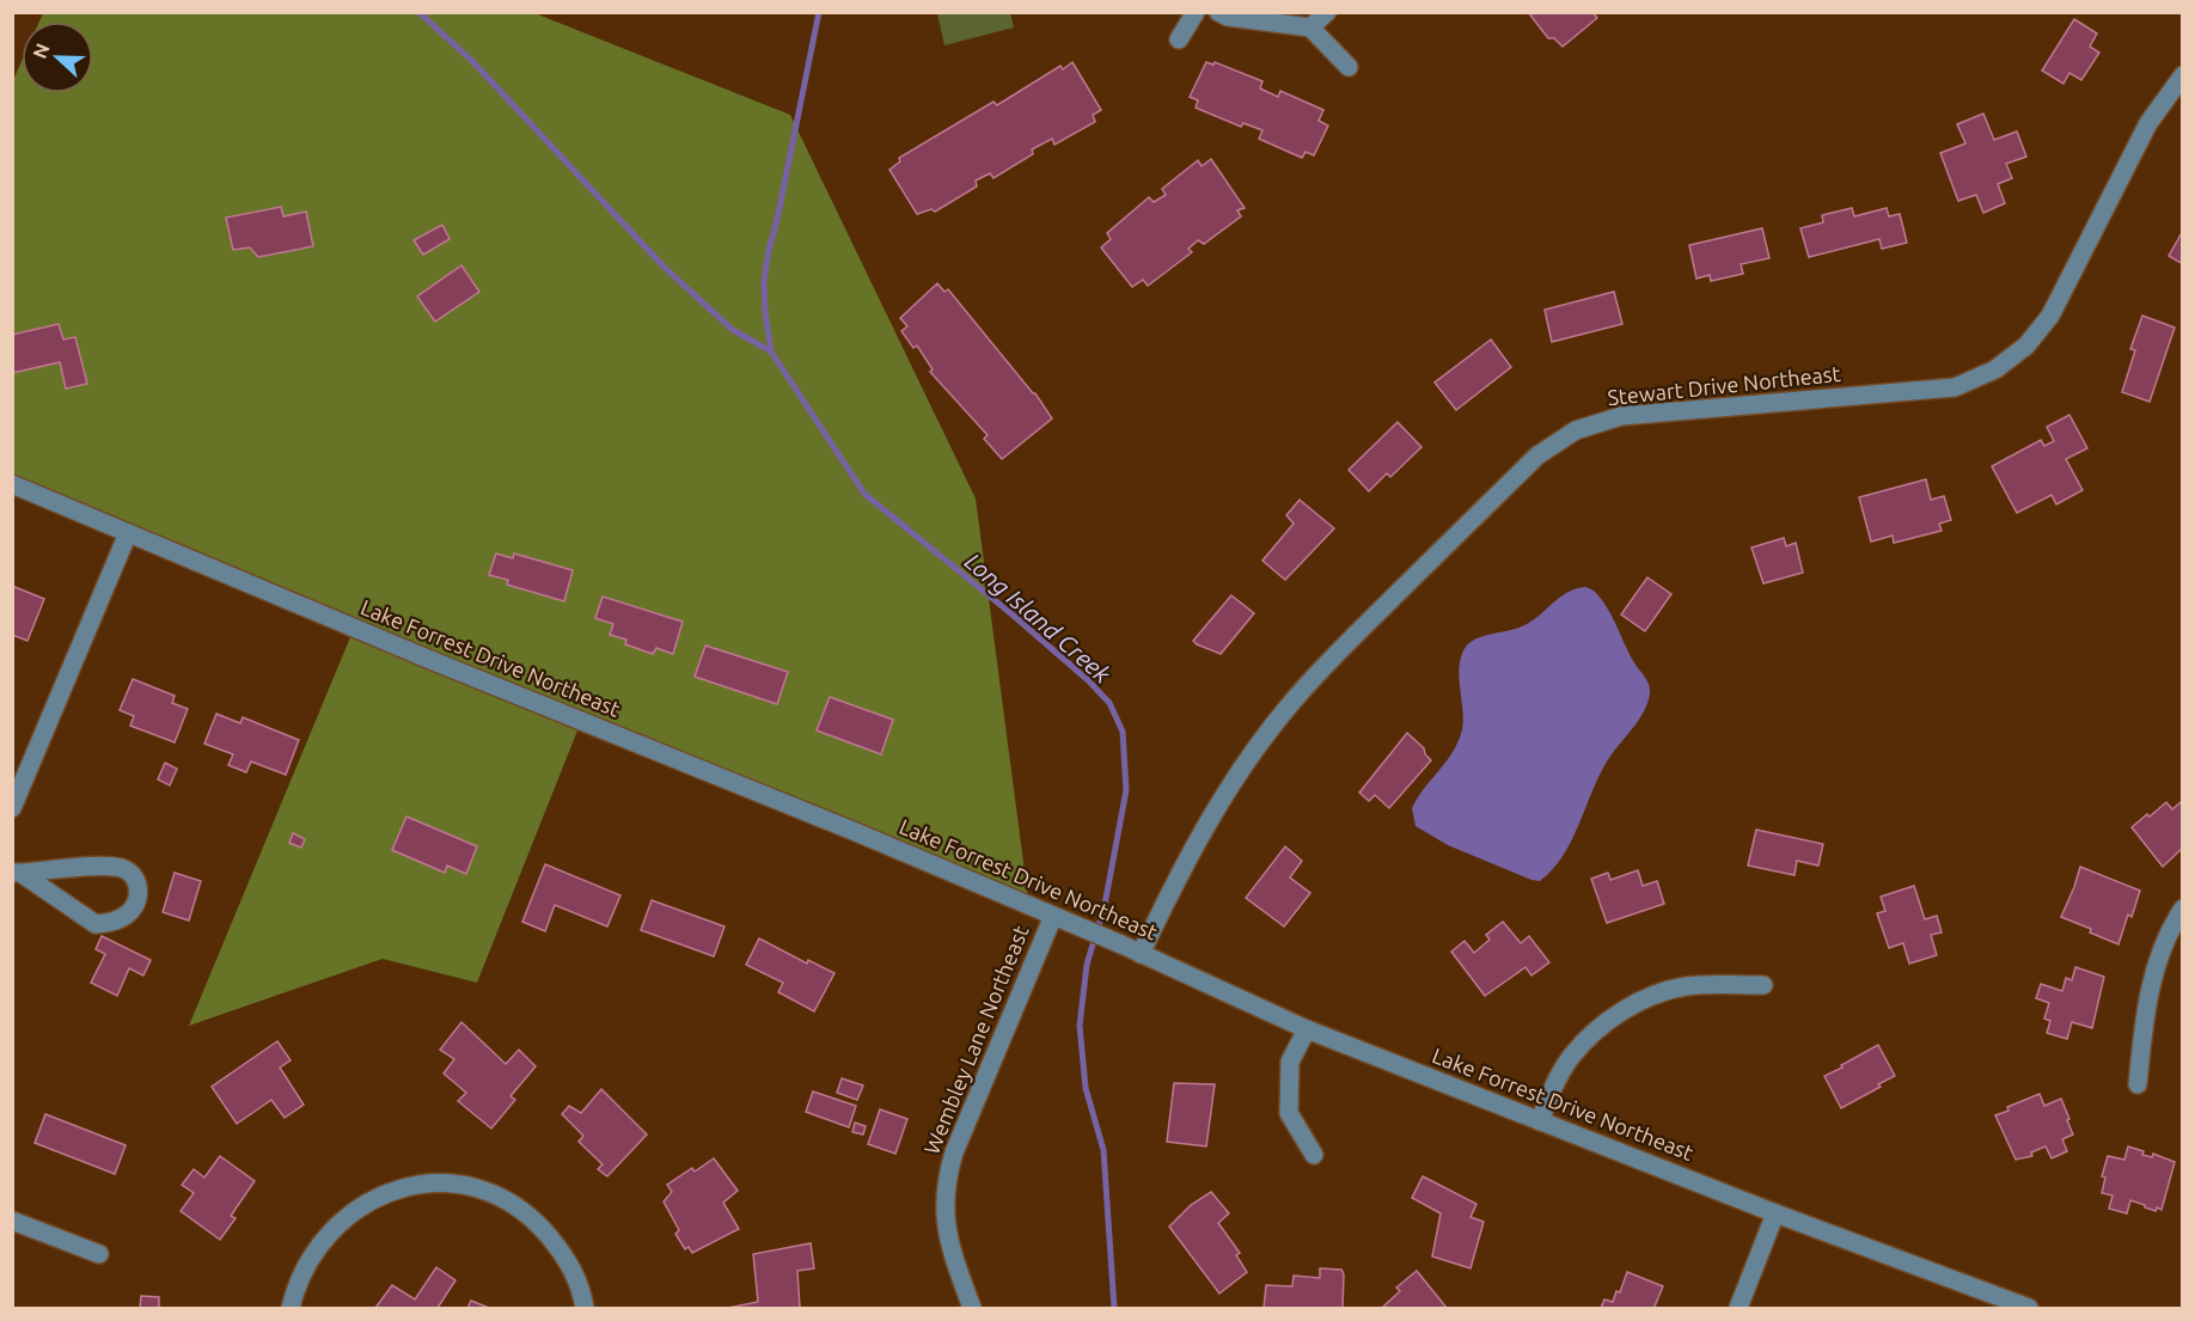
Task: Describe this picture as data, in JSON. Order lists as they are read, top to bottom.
{
  "streets": {
    "street": ["Stewart Drive Northeast", "Lake Forrest Drive Northeast", "Wembley Lane Northeast"]
  },
  "crossings": [
    ["Stewart Drive Northeast", "Lake Forrest Drive Northeast"],
    ["Lake Forrest Drive Northeast", "Wembley Lane Northeast"]
  ],
  "water": ["Long Island Creek"],
  "north": "left"
}
